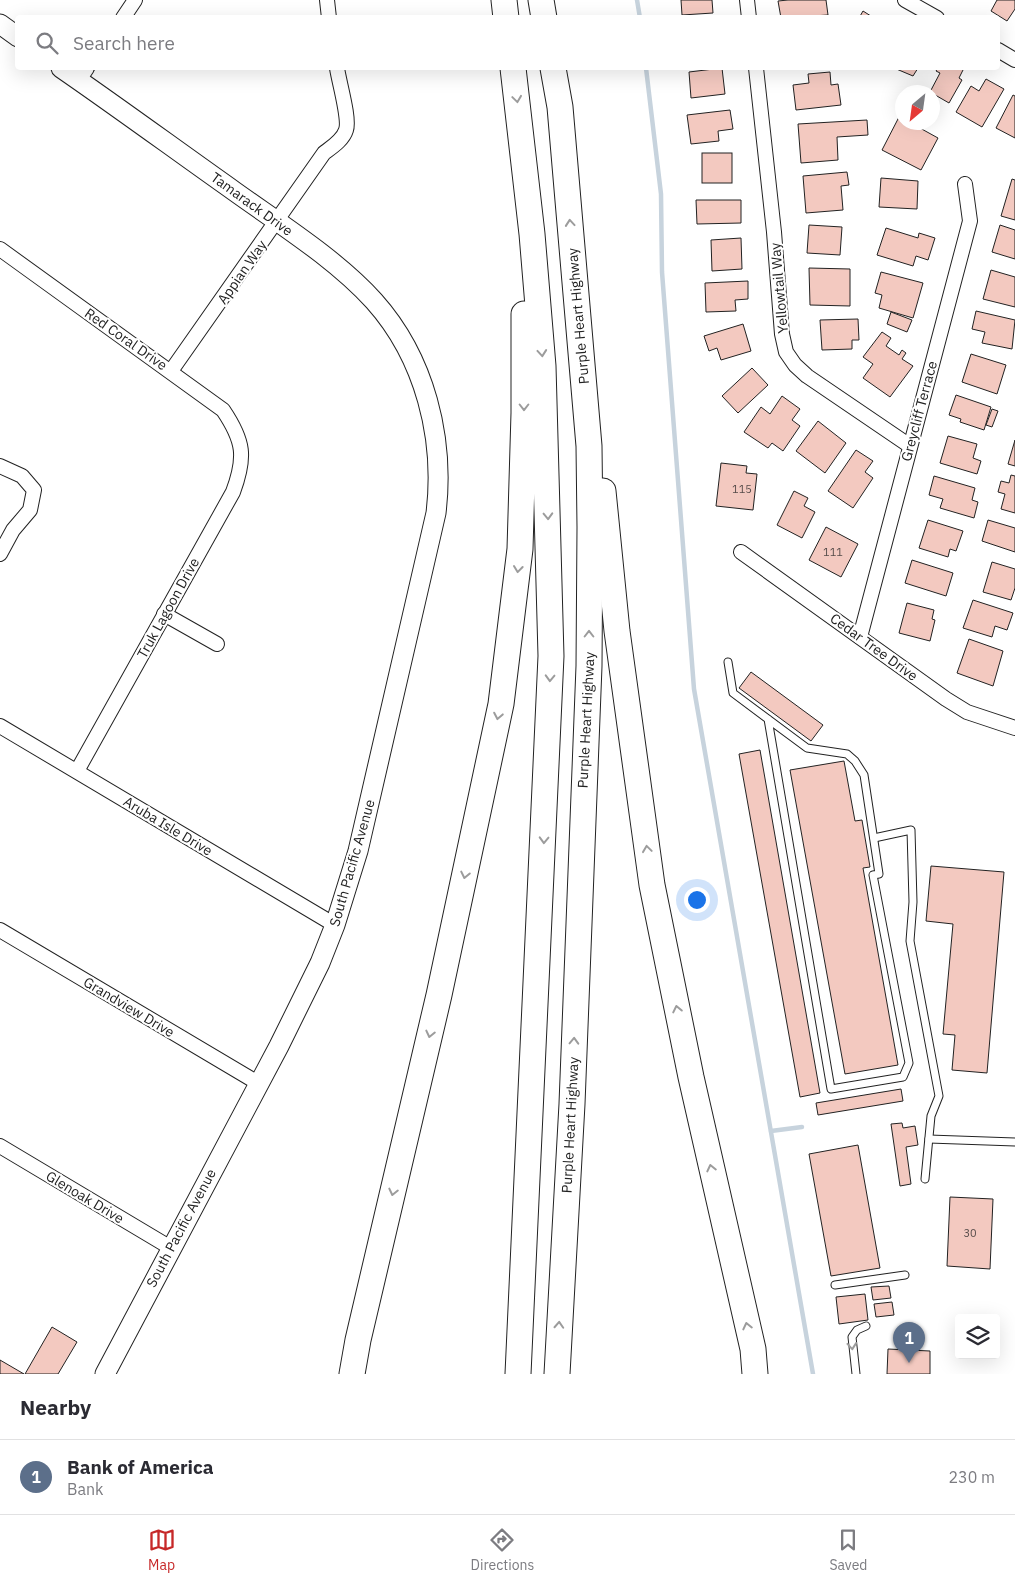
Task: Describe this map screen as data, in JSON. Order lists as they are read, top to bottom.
{
  "streets": {
    "highway": ["Purple Heart Highway"],
    "street": [
      "Tamarack Drive",
      "Appian Way",
      "Yellowtail Way",
      "Red Coral Drive",
      "Greycliff Terrace",
      "Truk Lagoon Drive",
      "Cedar Tree Drive",
      "Aruba Isle Drive",
      "South Pacific Avenue",
      "Grandview Drive",
      "Glenoak Drive"
    ]
  },
  "crossings": [
    ["Tamarack Drive", "Appian Way"],
    ["Tamarack Drive", "South Pacific Avenue"],
    ["Appian Way", "Red Coral Drive"],
    ["Yellowtail Way", "Greycliff Terrace"],
    ["Red Coral Drive", "Truk Lagoon Drive"],
    ["Greycliff Terrace", "Cedar Tree Drive"],
    ["Truk Lagoon Drive", "Aruba Isle Drive"],
    ["Aruba Isle Drive", "South Pacific Avenue"],
    ["South Pacific Avenue", "Grandview Drive"],
    ["South Pacific Avenue", "Glenoak Drive"]
  ],
  "house_numbers": ["115", "111", "30"],
  "north": "bottom left",
  "page": {
    "search": "Search here",
    "pins": "1",
    "heading": "Nearby",
    "list": [
      {
        "mark": "1",
        "name": "Bank of America",
        "note": "Bank",
        "value": "230 m"
      }
    ],
    "nav": ["Map", "Directions", "Saved"]
  }
}
